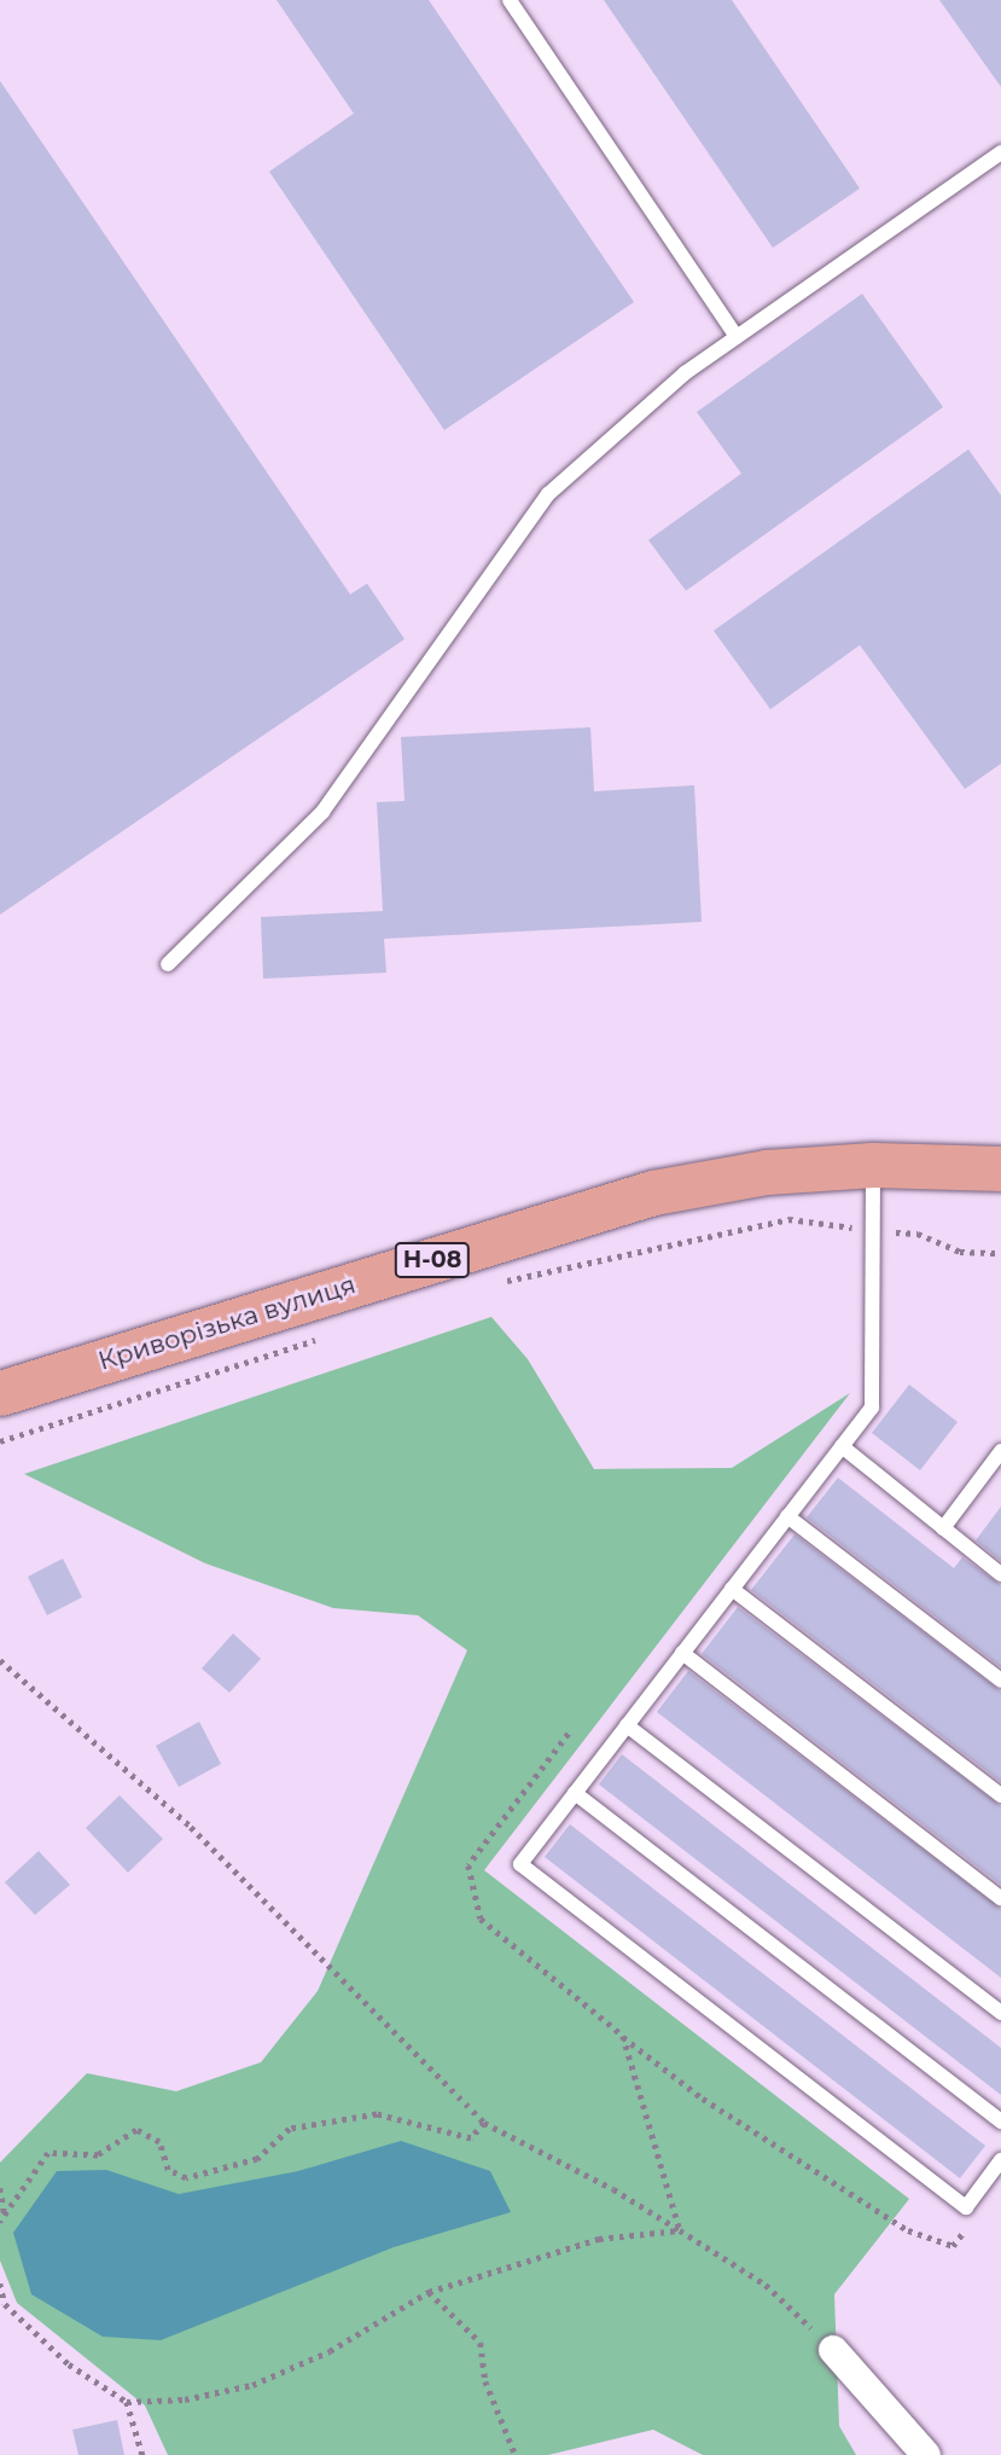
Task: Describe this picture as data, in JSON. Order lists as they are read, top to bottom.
{
  "streets": {
    "main road": ["Н-08", "Криворізька вулиця"]
  }
}
